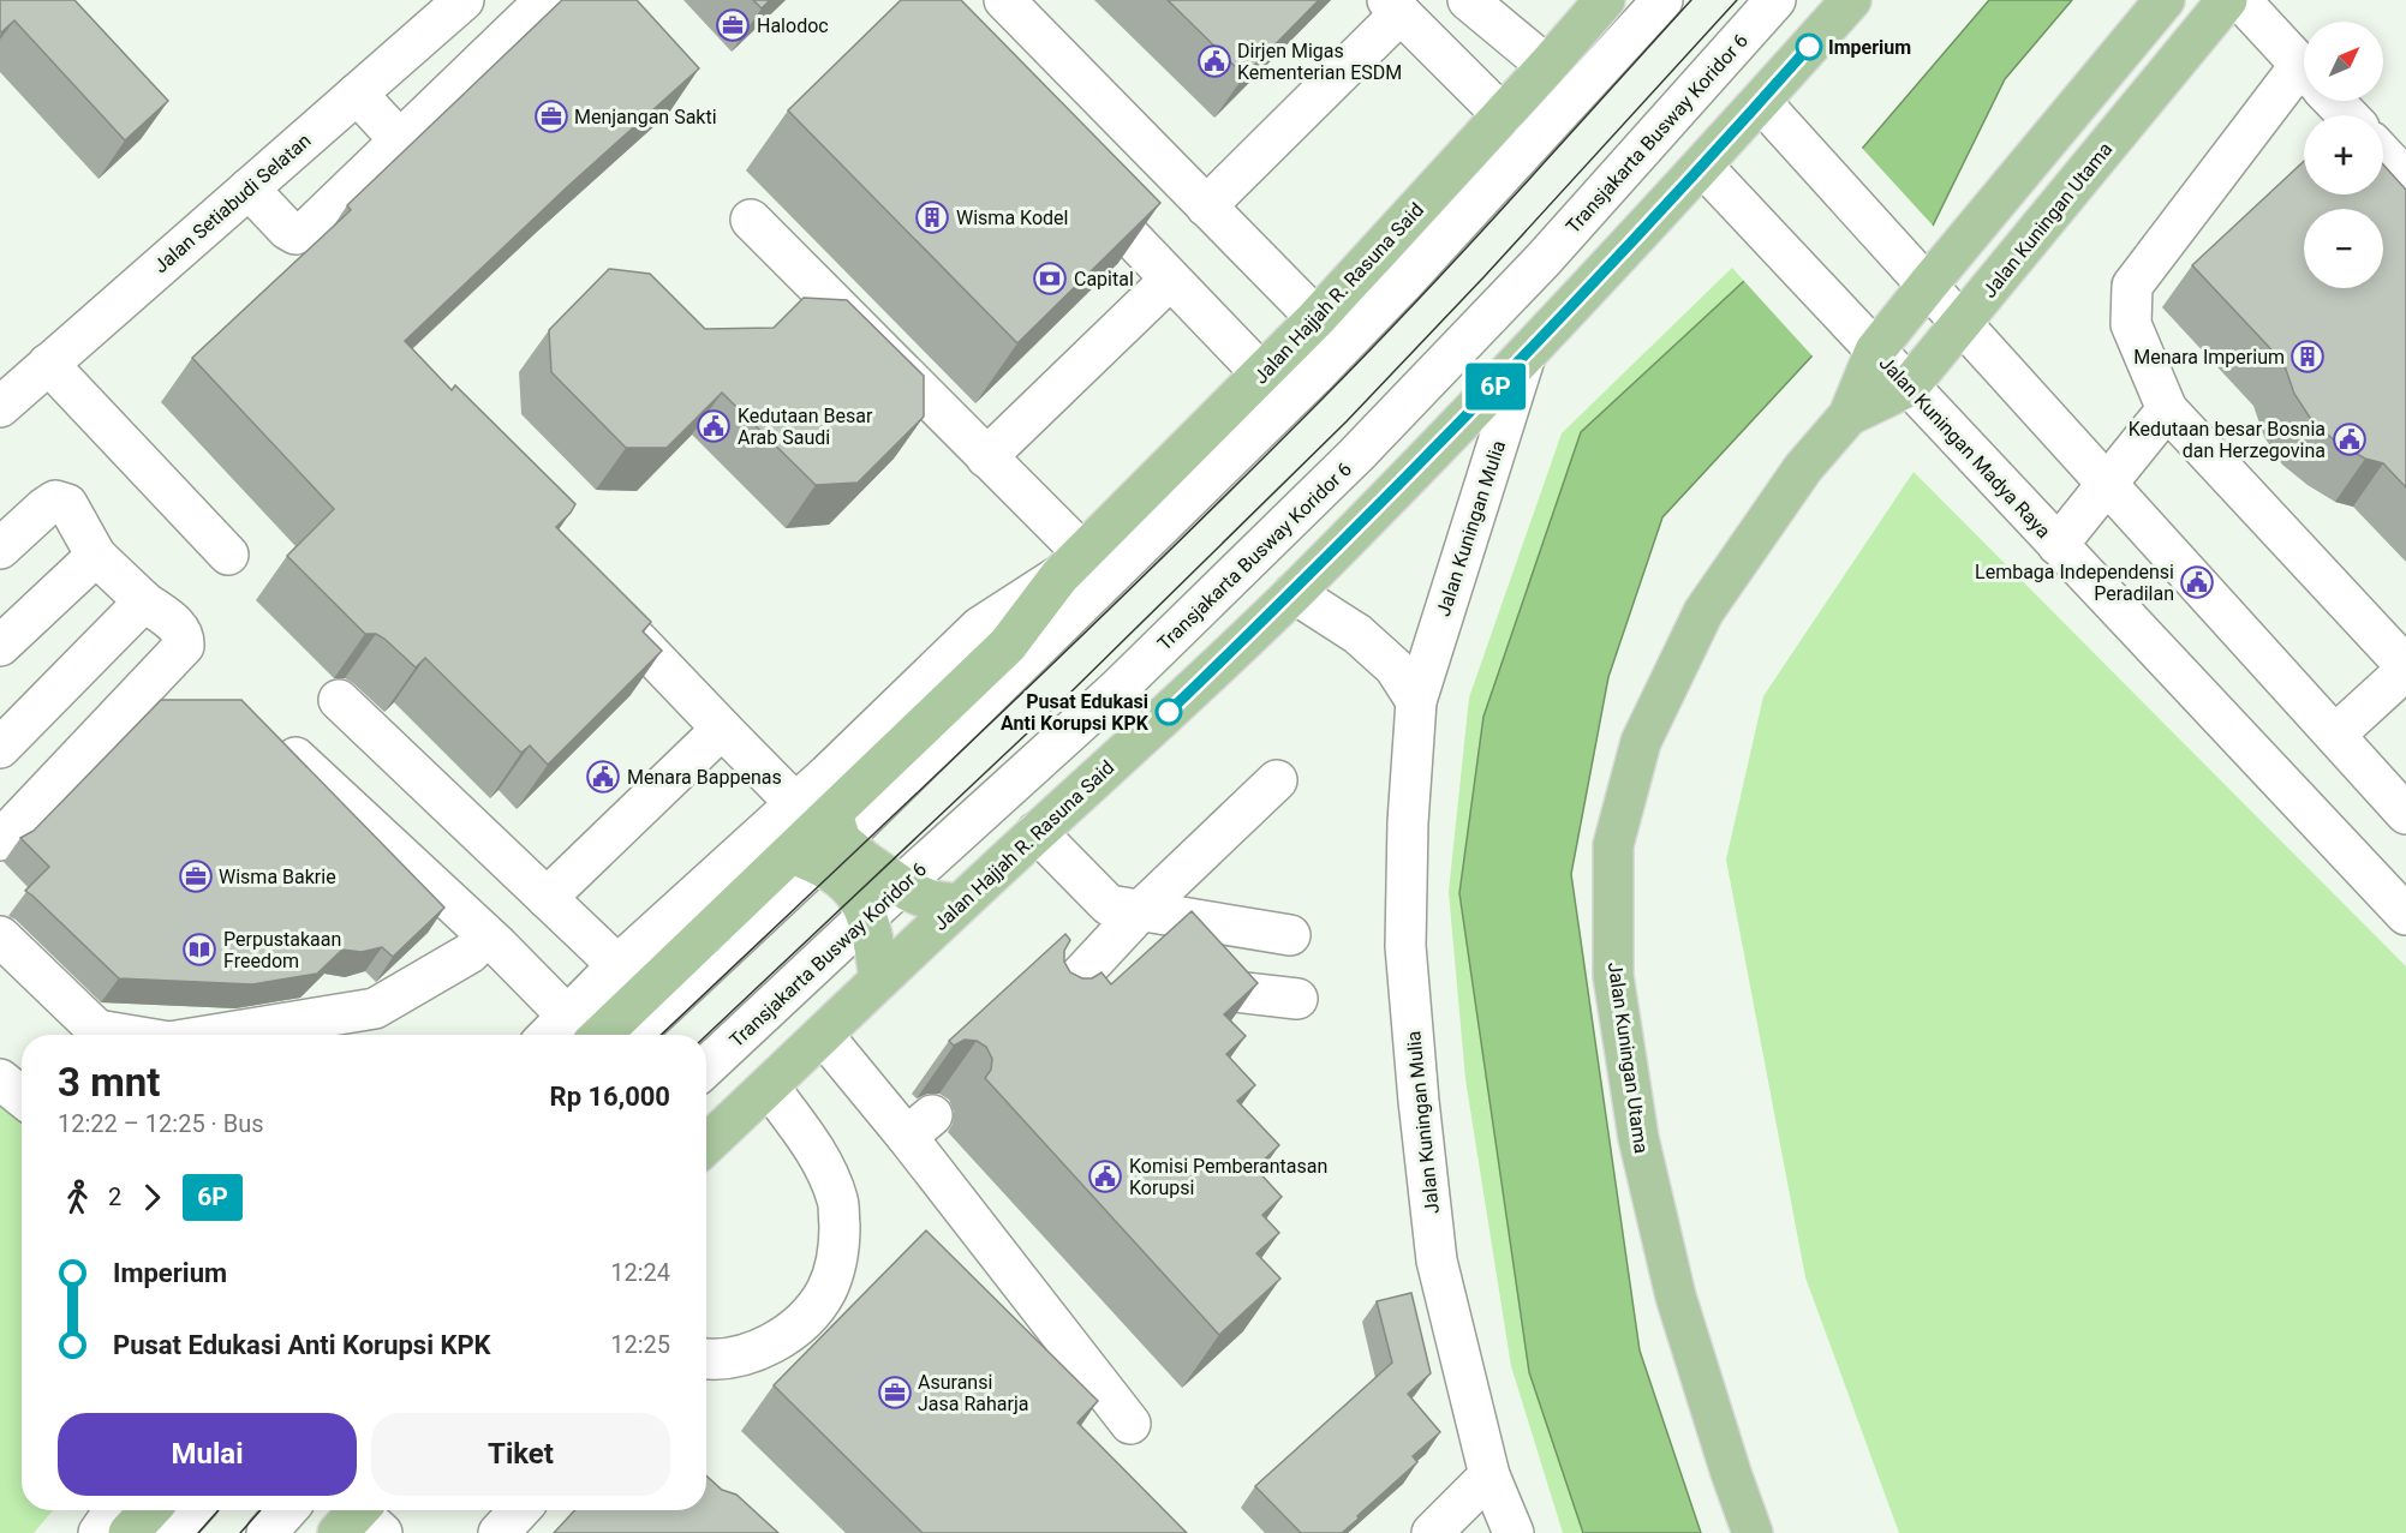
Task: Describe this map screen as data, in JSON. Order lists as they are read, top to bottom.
{
  "streets": {
    "main road": ["Jalan Kuningan Utama", "Jalan Hajjah R. Rasuna Said"],
    "street": [
      "Transjakarta Busway Koridor 6",
      "Jalan Setiabudi Selatan",
      "Jalan Kuningan Madya Raya",
      "Jalan Kuningan Mulia"
    ]
  },
  "crossings": [
    ["Jalan Kuningan Utama", "Jalan Kuningan Madya Raya"],
    ["Jalan Hajjah R. Rasuna Said", "Jalan Kuningan Madya Raya"],
    ["Jalan Hajjah R. Rasuna Said", "Jalan Kuningan Mulia"]
  ],
  "places": {
    "office": [
      "Halodoc",
      "Menjangan Sakti",
      "Wisma Bakrie",
      "Asuransi Jasa Raharja"
    ],
    "other": ["Imperium", "Pusat Edukasi Anti Korupsi KPK"],
    "public building": [
      "Dirjen Migas Kementerian ESDM",
      "Kedutaan Besar Arab Saudi",
      "Kedutaan besar Bosnia dan Herzegovina",
      "Lembaga Independensi Peradilan",
      "Menara Bappenas",
      "Komisi Pemberantasan Korupsi"
    ],
    "building": ["Wisma Kodel", "Menara Imperium"],
    "bank": ["Capital"],
    "library": ["Perpustakaan Freedom"]
  },
  "lines": ["bus line 6P"],
  "north": "top right",
  "page": {
    "on_map": "6P",
    "map_buttons": ["+", "−"],
    "heading": ["3 mnt", "12:22 – 12:25 · Bus", "Rp 16,000"],
    "legs": ["2", "6P"],
    "list": [
      {
        "name": "Imperium",
        "value": "12:24"
      },
      {
        "name": "Pusat Edukasi Anti Korupsi KPK",
        "value": "12:25"
      }
    ],
    "buttons": ["Mulai", "Tiket"]
  }
}
